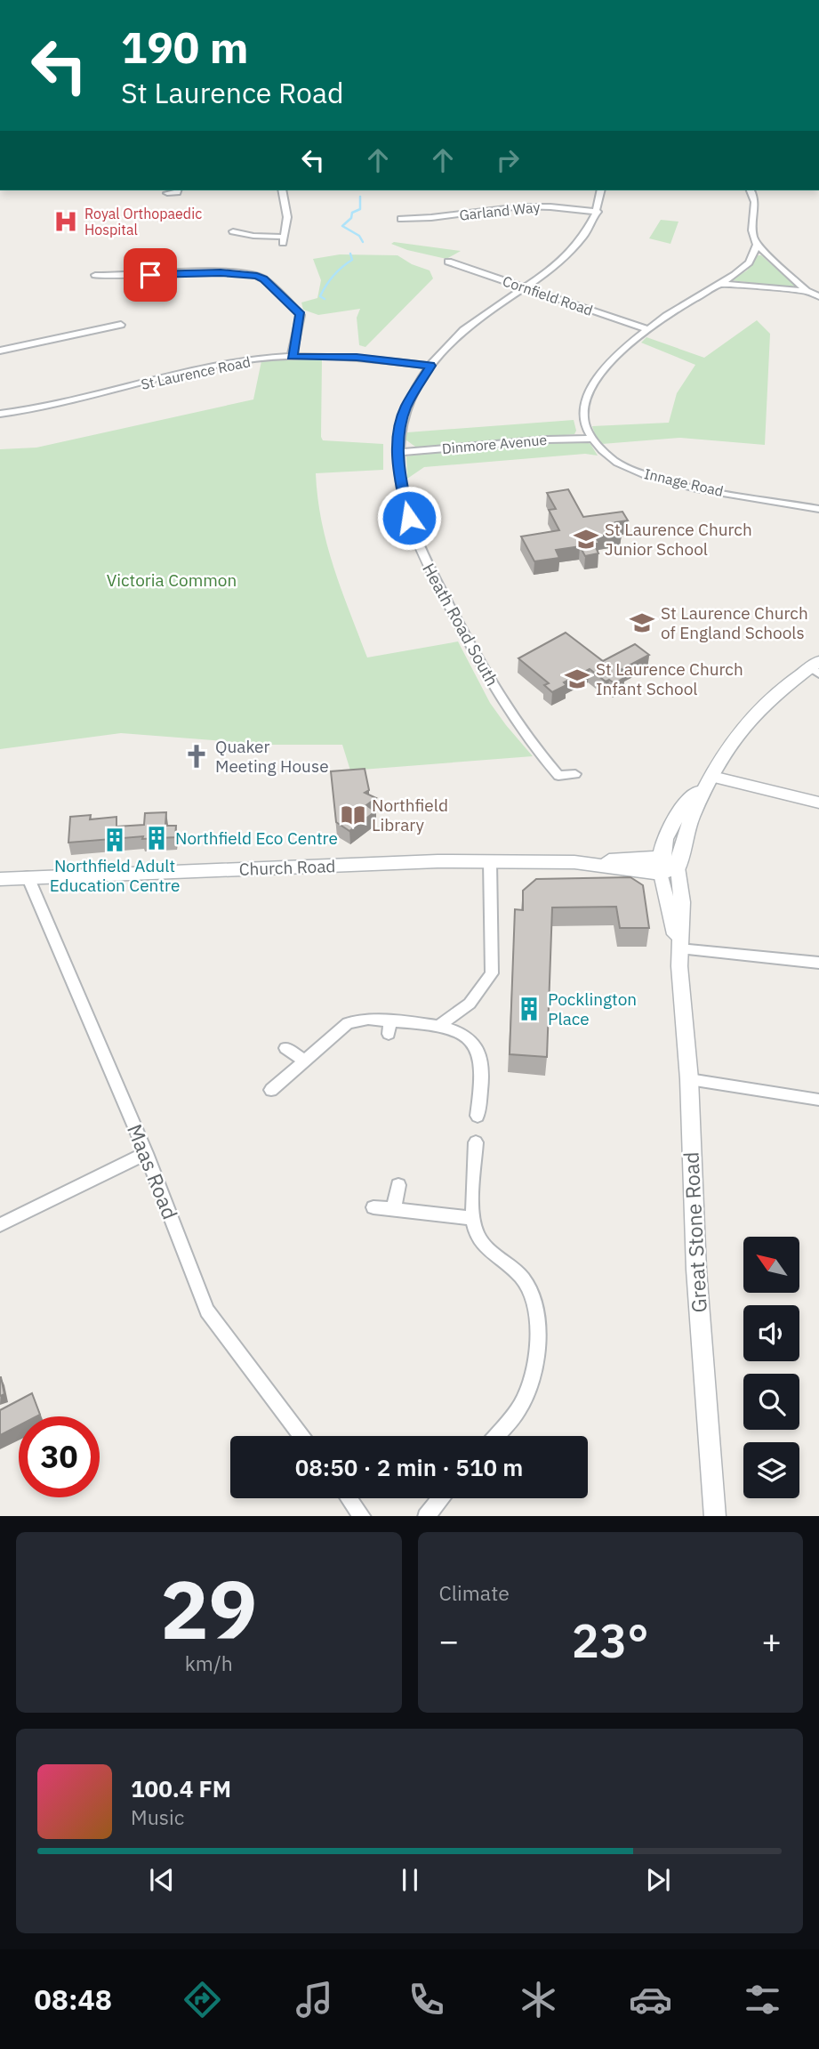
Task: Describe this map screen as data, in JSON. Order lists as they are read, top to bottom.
{
  "streets": {
    "main road": ["Church Road"],
    "street": [
      "Garland Way",
      "Cornfield Road",
      "St Laurence Road",
      "Dinmore Avenue",
      "Innage Road",
      "Heath Road South",
      "Maas Road",
      "Great Stone Road"
    ]
  },
  "crossings": [
    ["Garland Way", "Heath Road South"],
    ["Cornfield Road", "Heath Road South"],
    ["St Laurence Road", "Heath Road South"],
    ["Dinmore Avenue", "Innage Road"],
    ["Dinmore Avenue", "Heath Road South"],
    ["Church Road", "Maas Road"],
    ["Church Road", "Great Stone Road"]
  ],
  "parks": ["Victoria Common"],
  "places": {
    "hospital": ["Royal Orthopaedic Hospital"],
    "school or university": ["St Laurence Church Junior School", "St Laurence Church of England Schools", "St Laurence Church Infant School"],
    "church": ["Quaker Meeting House"],
    "library": ["Northfield Library"],
    "building": ["Northfield Eco Centre", "Northfield Adult Education Centre", "Pocklington Place"]
  },
  "north": "top left",
  "page": {
    "turn": ["190 m", "St Laurence Road"],
    "limit": "30",
    "trip": "08:50 · 2 min · 510 m",
    "tile": [
      ["29", "km/h"],
      "Climate"
    ],
    "heat": ["−", "23°", "+"],
    "song": ["100.4 FM", "Music"],
    "tabs": "08:48"
  }
}
